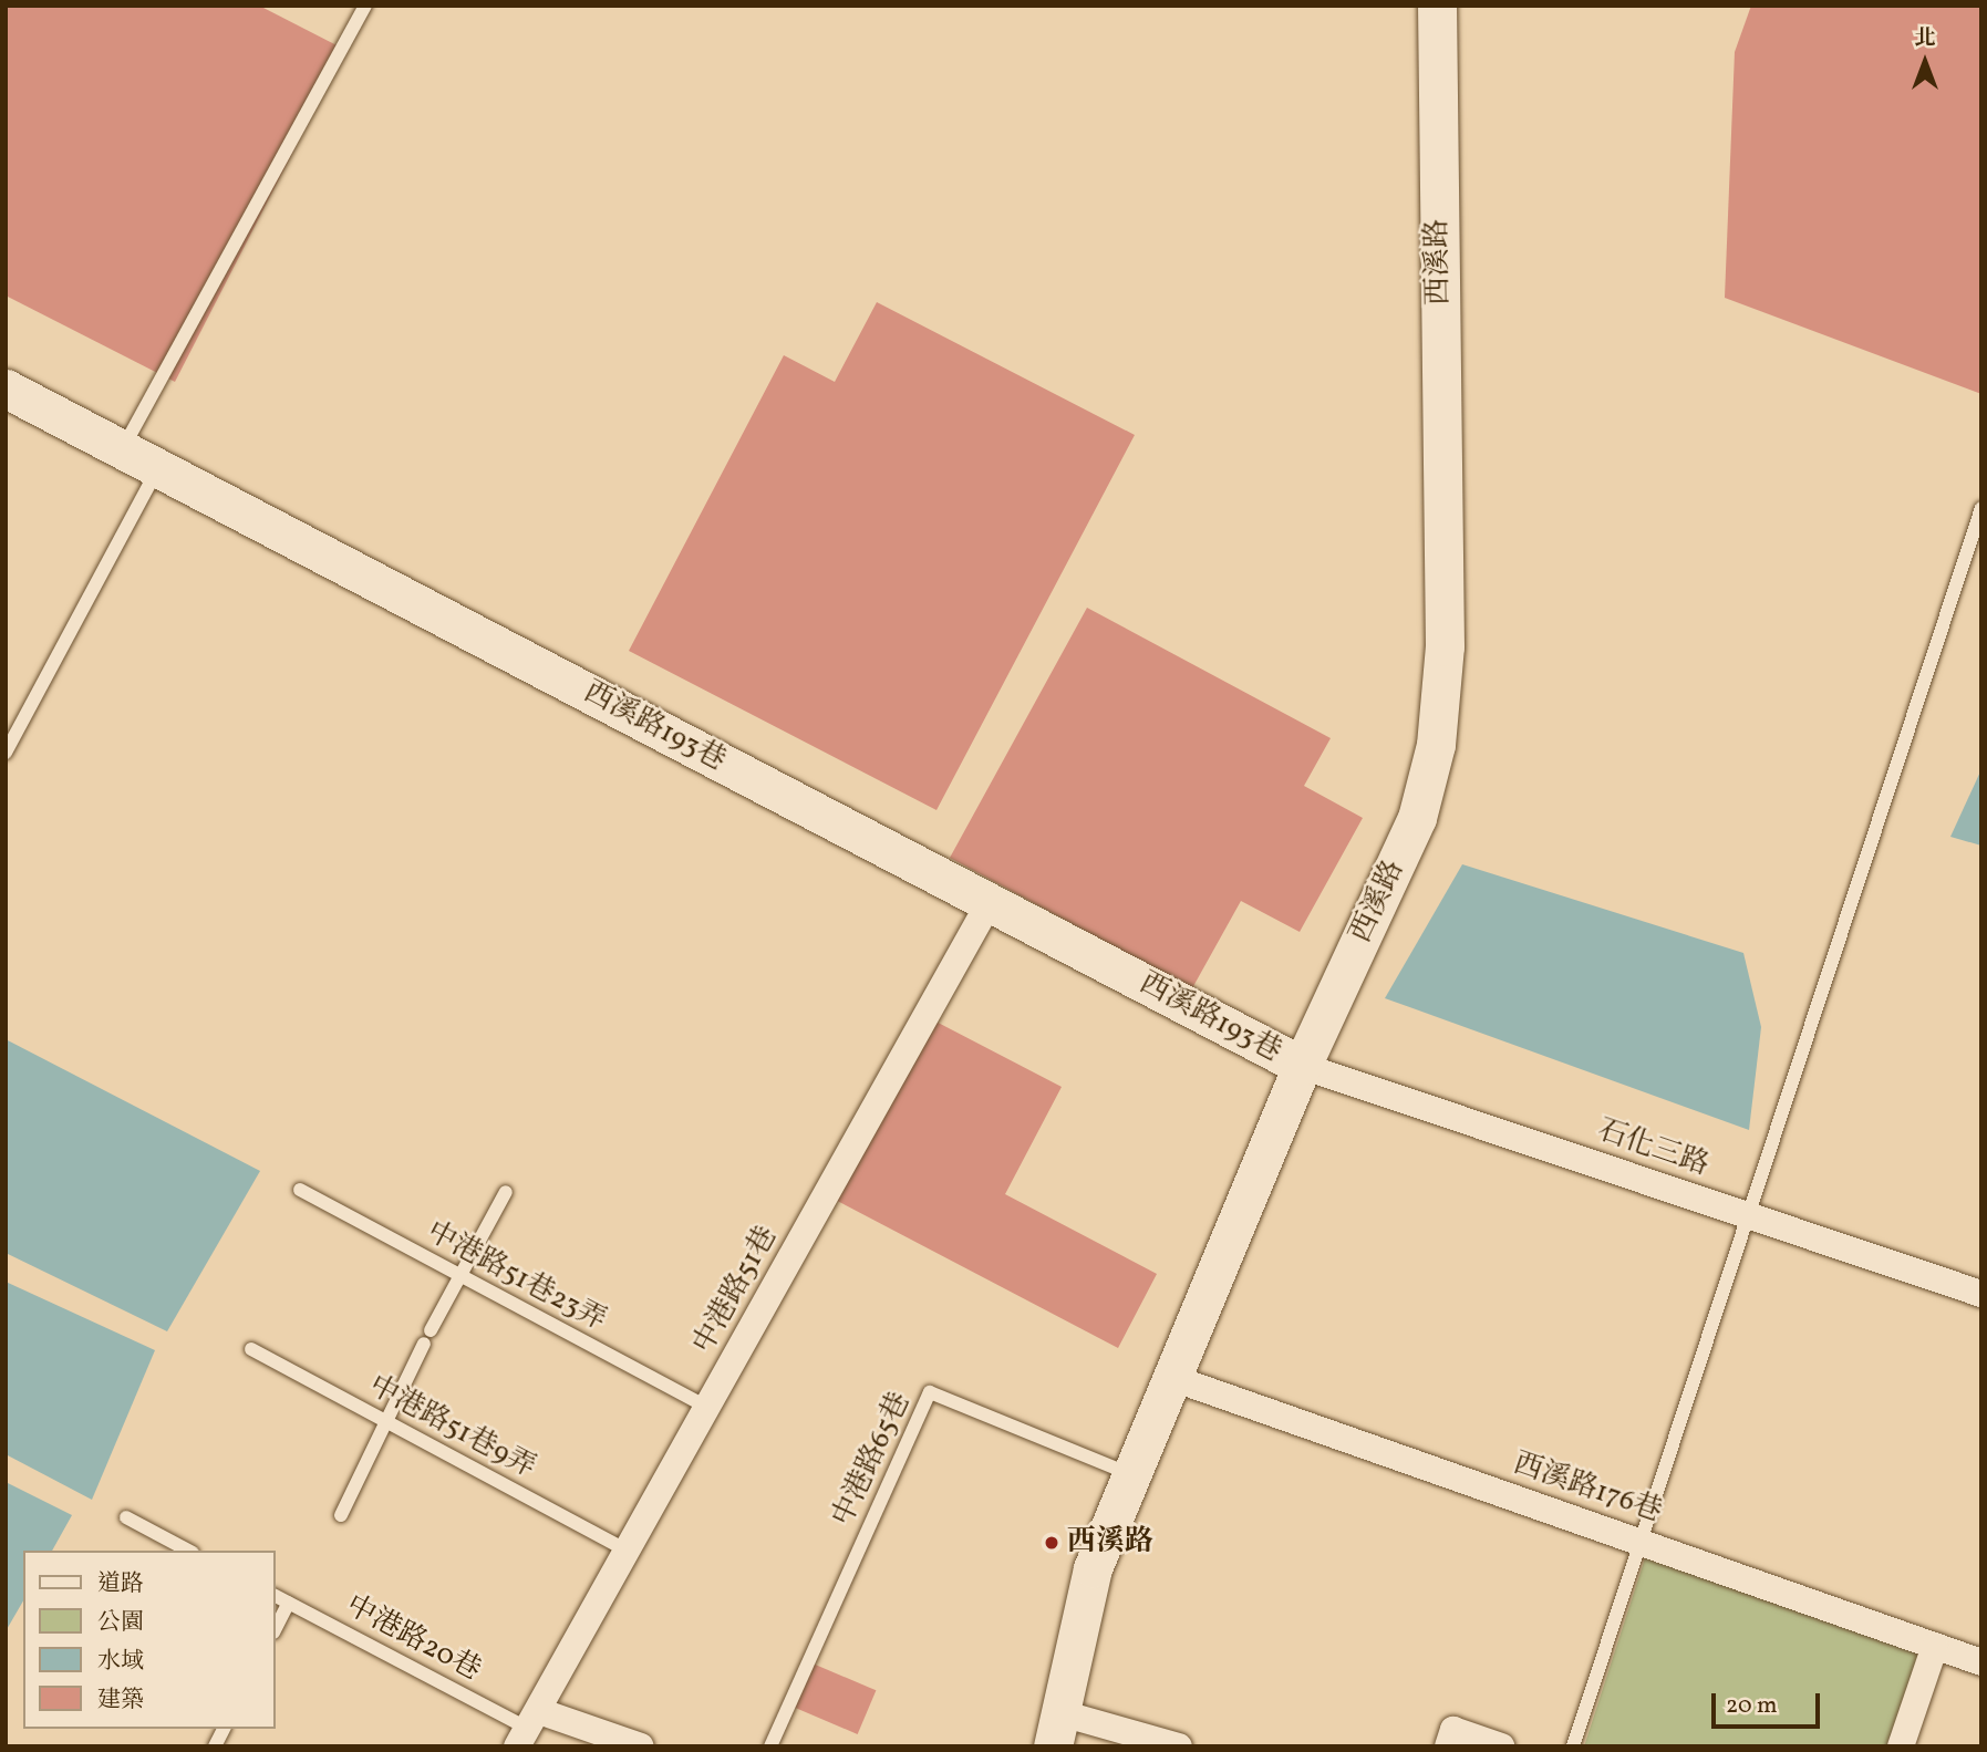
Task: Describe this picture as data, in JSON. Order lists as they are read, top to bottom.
{
  "streets": {
    "street": [
      "西溪路",
      "西溪路193巷",
      "石化三路",
      "中港路51巷",
      "西溪路176巷"
    ],
    "lane": [
      "中港路51巷23弄",
      "中港路51巷9弄",
      "中港路65巷",
      "中港路20巷"
    ]
  },
  "crossings": [
    ["西溪路", "西溪路193巷"],
    ["西溪路", "石化三路"],
    ["西溪路", "中港路65巷"],
    ["西溪路", "西溪路176巷"],
    ["西溪路193巷", "石化三路"],
    ["西溪路193巷", "中港路51巷"],
    ["中港路51巷23弄", "中港路51巷"],
    ["中港路51巷", "中港路51巷9弄"],
    ["中港路51巷", "中港路20巷"]
  ],
  "places": ["西溪路"],
  "legend": [
    "道路",
    "公園",
    "水域",
    "建築"
  ],
  "scale_bar": "20 m",
  "north": "top"
}
